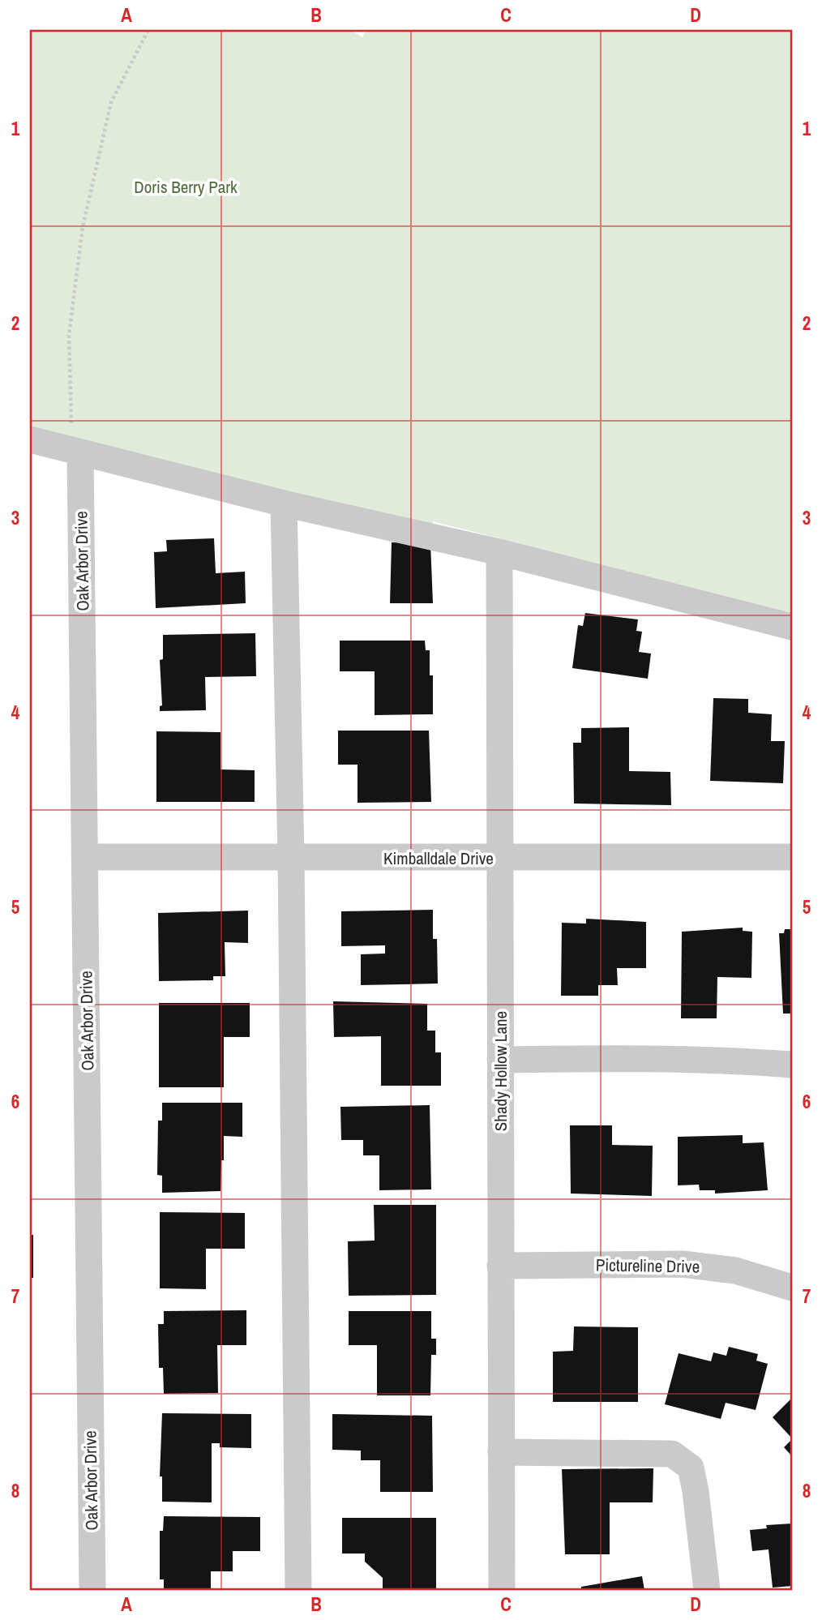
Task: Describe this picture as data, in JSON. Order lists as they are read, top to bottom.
{
  "streets": {
    "street": [
      "Oak Arbor Drive",
      "Kimballdale Drive",
      "Shady Hollow Lane",
      "Pictureline Drive"
    ]
  },
  "crossings": [
    ["Oak Arbor Drive", "Kimballdale Drive"],
    ["Kimballdale Drive", "Shady Hollow Lane"],
    ["Shady Hollow Lane", "Pictureline Drive"]
  ],
  "parks": ["Doris Berry Park"],
  "grid": {
    "columns": [
      "A",
      "B",
      "C",
      "D"
    ],
    "rows": [
      "1",
      "2",
      "3",
      "4",
      "5",
      "6",
      "7",
      "8"
    ]
  }
}
